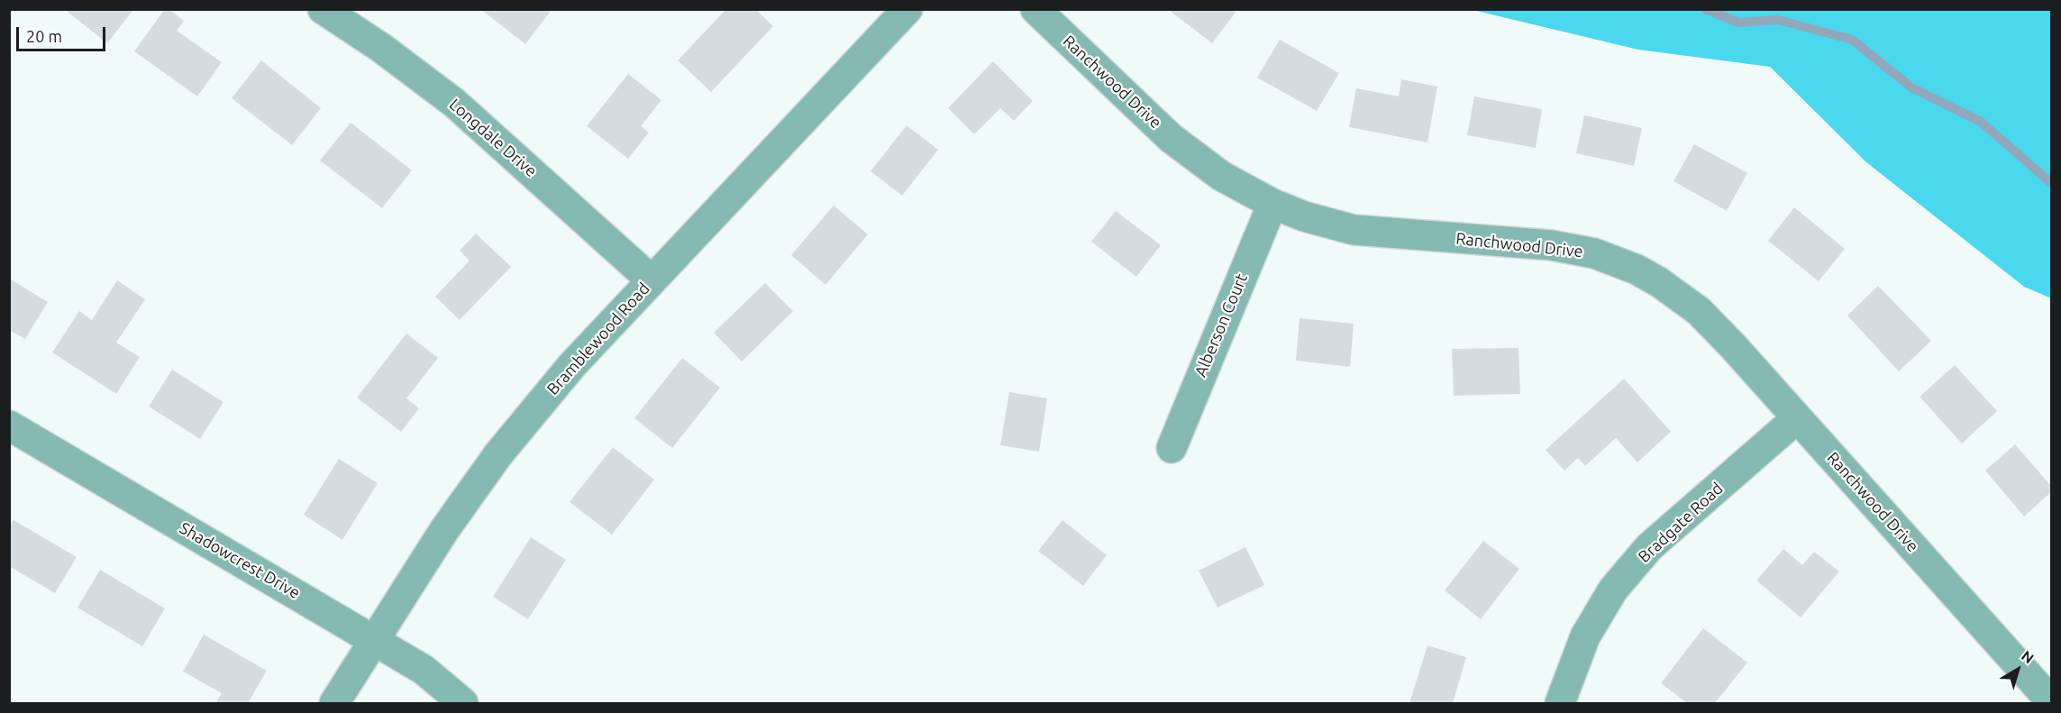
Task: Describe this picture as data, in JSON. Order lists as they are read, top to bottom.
{
  "streets": {
    "street": [
      "Ranchwood Drive",
      "Longdale Drive",
      "Alberson Court",
      "Bramblewood Road",
      "Bradgate Road",
      "Shadowcrest Drive"
    ]
  },
  "crossings": [
    ["Ranchwood Drive", "Alberson Court"],
    ["Ranchwood Drive", "Bradgate Road"],
    ["Longdale Drive", "Bramblewood Road"],
    ["Bramblewood Road", "Shadowcrest Drive"]
  ],
  "scale_bar": "20 m",
  "north": "top right"
}
